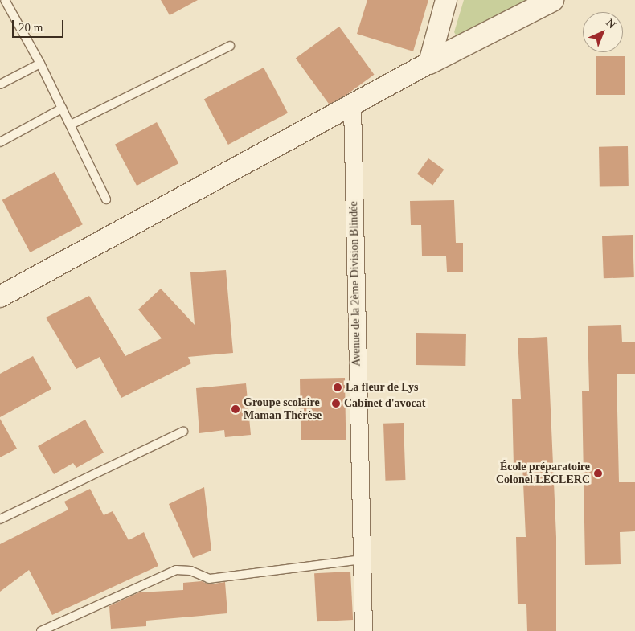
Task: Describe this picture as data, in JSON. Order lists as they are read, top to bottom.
{
  "streets": {
    "street": ["Avenue de la 2ème Division Blindée"]
  },
  "places": [
    "La fleur de Lys",
    "Cabinet d'avocat",
    "Groupe scolaire Maman Thérèse",
    "École préparatoire Colonel LECLERC"
  ],
  "scale_bar": "20 m",
  "north": "top right"
}
